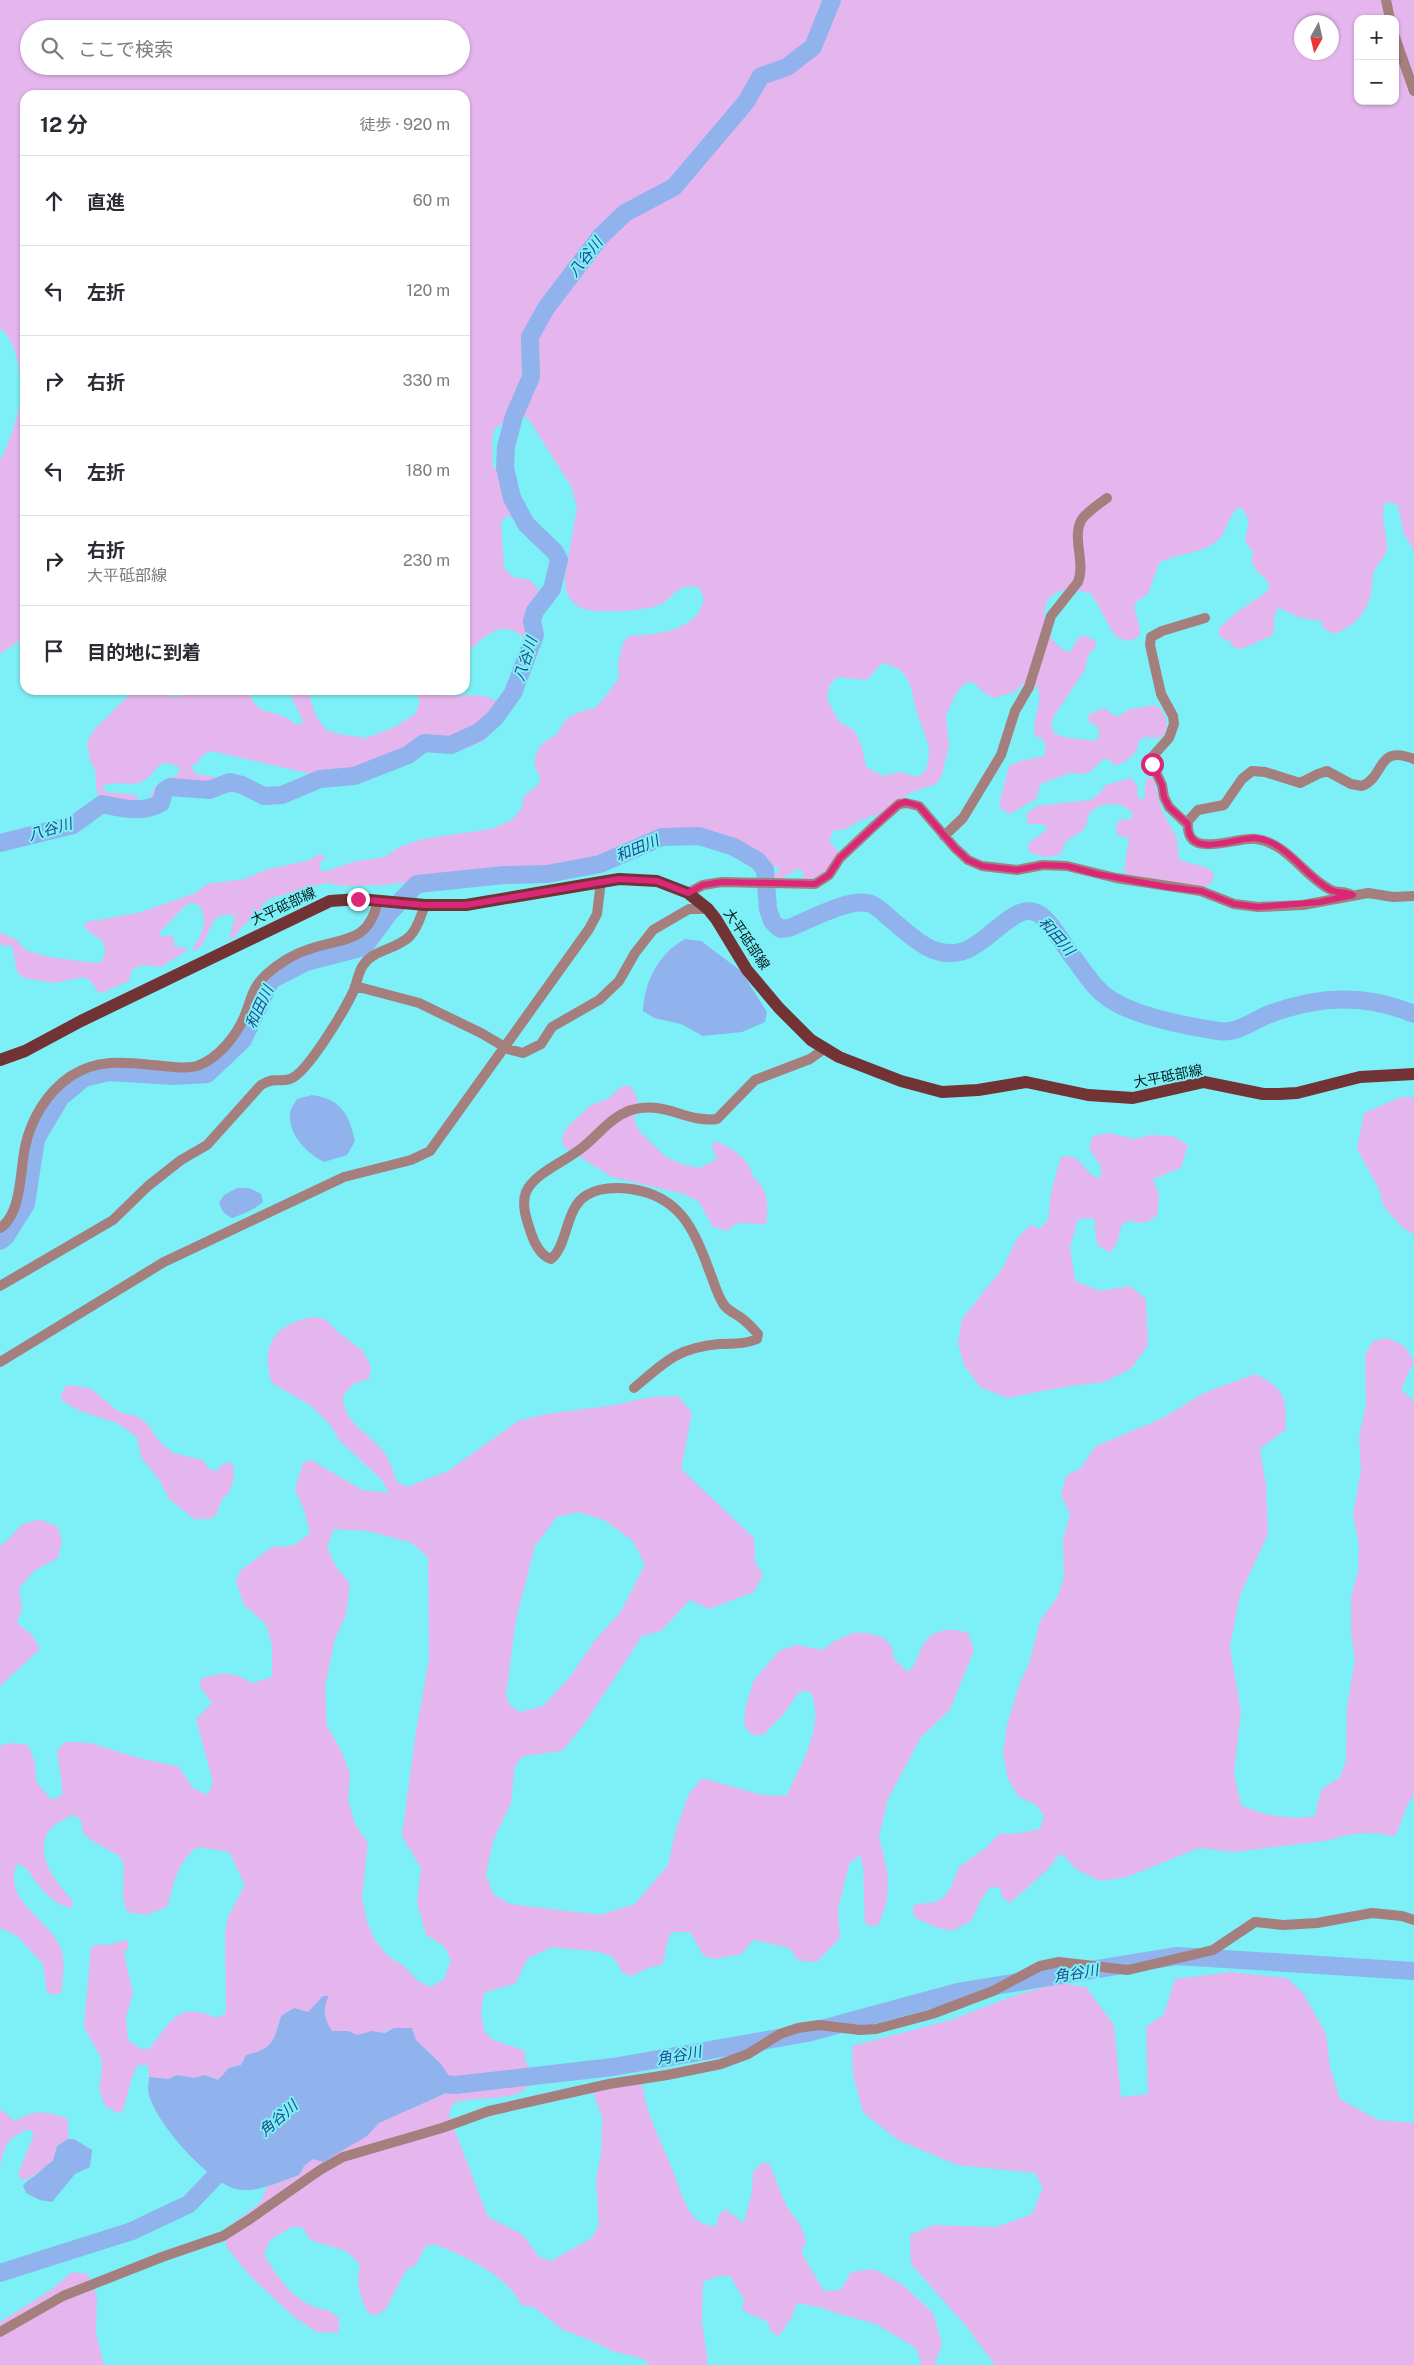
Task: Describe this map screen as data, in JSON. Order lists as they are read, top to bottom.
{
  "streets": {
    "main road": ["大平砥部線"]
  },
  "water": ["八谷川", "和田川", "角谷川"],
  "north": "bottom",
  "page": {
    "map_buttons": ["+", "−"],
    "search": "ここで検索",
    "heading": ["12 分", "徒歩 · 920 m"],
    "list": [
      ["直進", "60 m"],
      ["左折", "120 m"],
      ["右折", "330 m"],
      ["左折", "180 m"],
      ["右折", "大平砥部線", "230 m"],
      "目的地に到着"
    ]
  }
}
